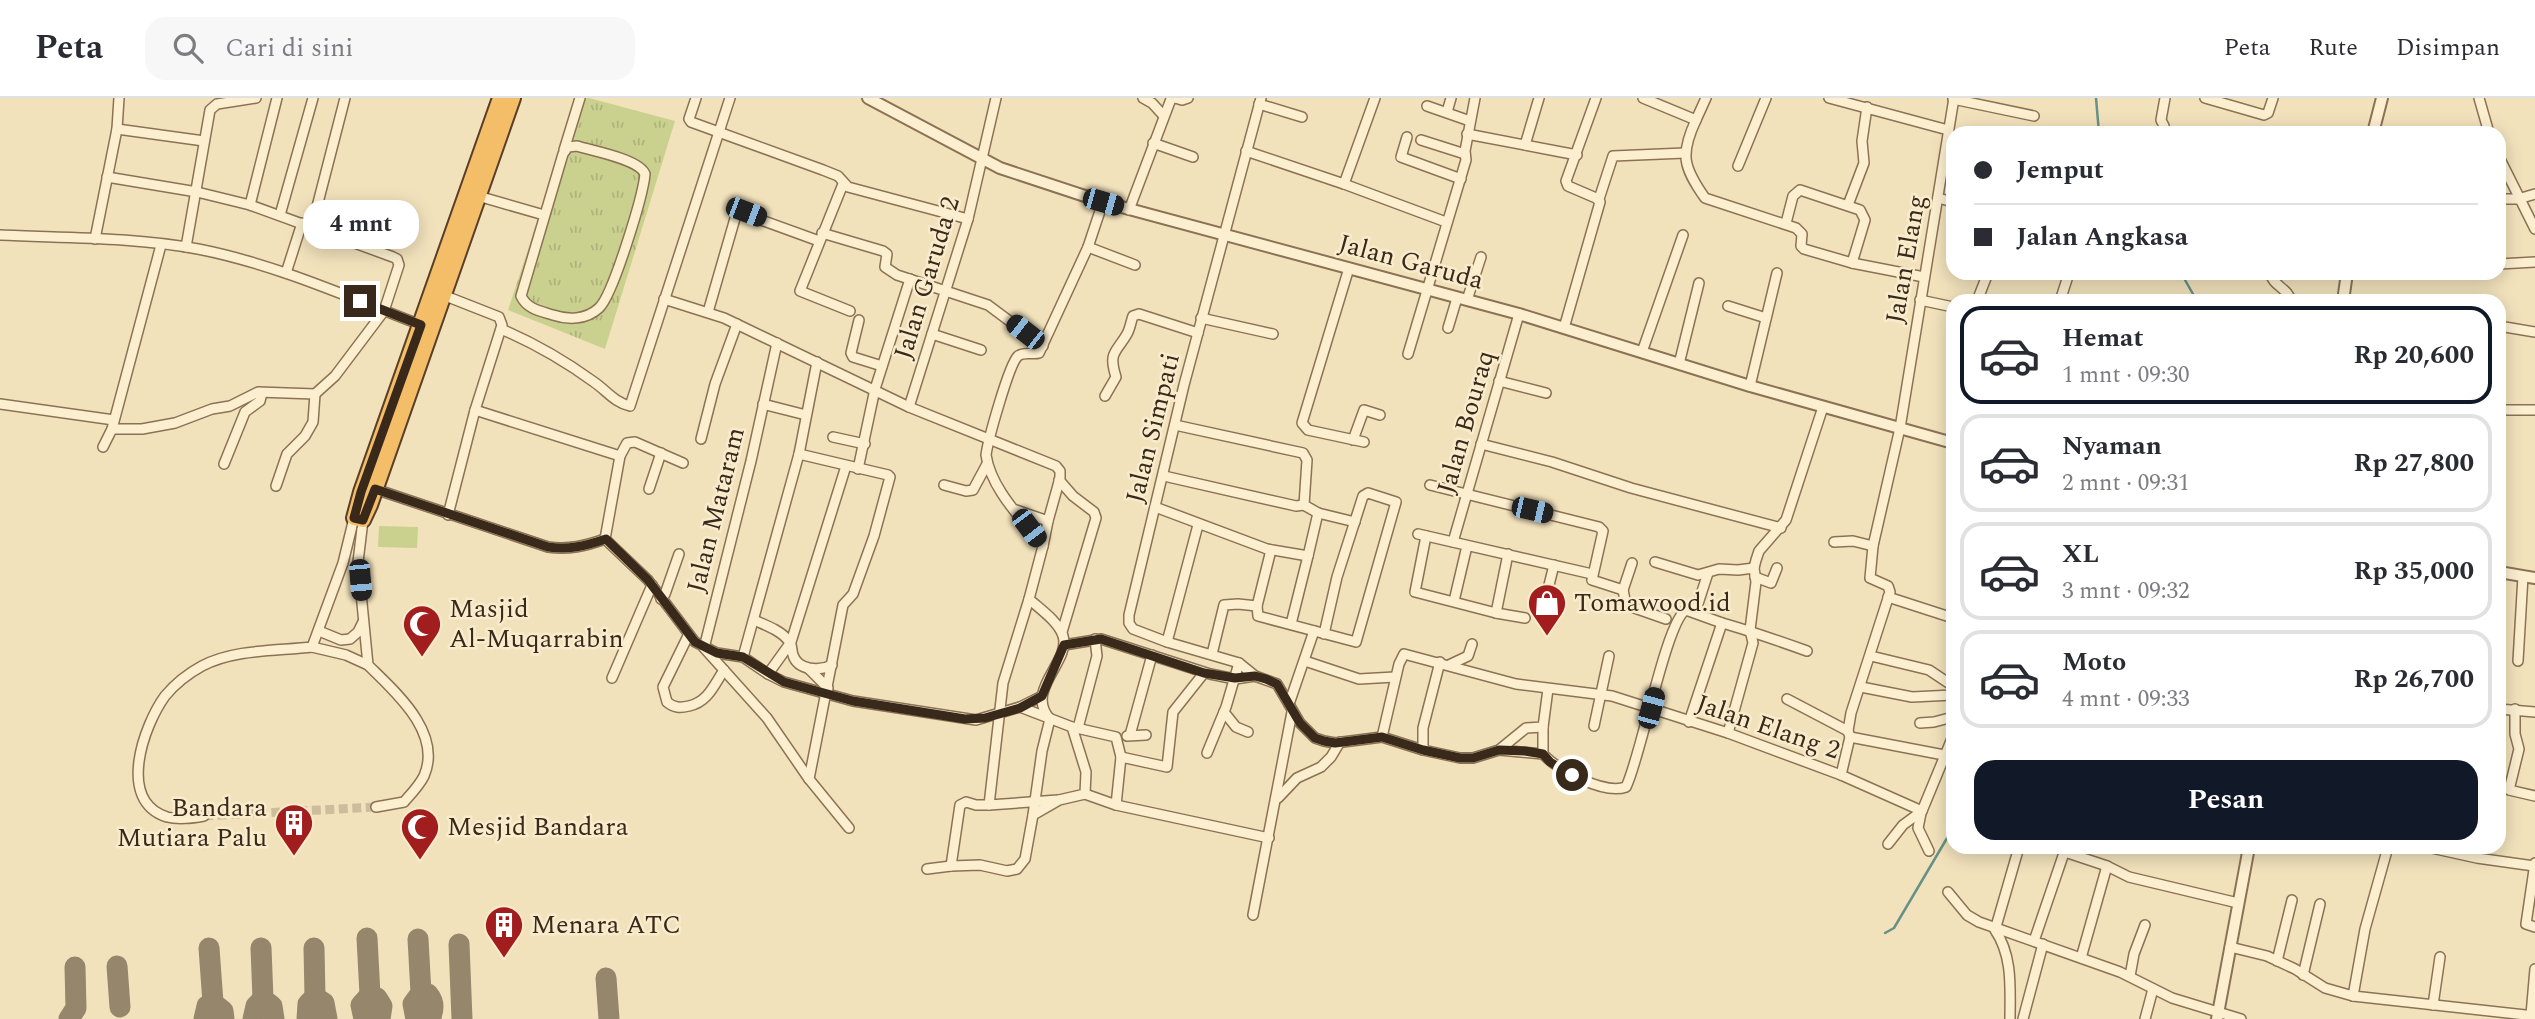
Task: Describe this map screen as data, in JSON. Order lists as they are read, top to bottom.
{
  "streets": {
    "street": [
      "Jalan Elang",
      "Jalan Garuda",
      "Jalan Garuda 2",
      "Jalan Bouraq",
      "Jalan Simpati",
      "Jalan Mataram",
      "Jalan Elang 2"
    ]
  },
  "crossings": [
    ["Jalan Elang", "Jalan Garuda"],
    ["Jalan Garuda", "Jalan Garuda 2"],
    ["Jalan Garuda", "Jalan Bouraq"],
    ["Jalan Garuda", "Jalan Simpati"]
  ],
  "places": {
    "shop": ["Tomawood.id"],
    "mosque": ["Masjid Al-Muqarrabin", "Mesjid Bandara"],
    "building": ["Bandara Mutiara Palu", "Menara ATC"]
  },
  "page": {
    "header": "Peta",
    "search": "Cari di sini",
    "nav": ["Peta", "Rute", "Disimpan"],
    "banner": ["Jemput", "Jalan Angkasa"],
    "bubble": "4 mnt",
    "list": [
      {
        "name": "Hemat",
        "note": "1 mnt · 09:30",
        "value": "Rp 20,600"
      },
      {
        "name": "Nyaman",
        "note": "2 mnt · 09:31",
        "value": "Rp 27,800"
      },
      {
        "name": "XL",
        "note": "3 mnt · 09:32",
        "value": "Rp 35,000"
      },
      {
        "name": "Moto",
        "note": "4 mnt · 09:33",
        "value": "Rp 26,700"
      }
    ],
    "buttons": "Pesan"
  }
}
